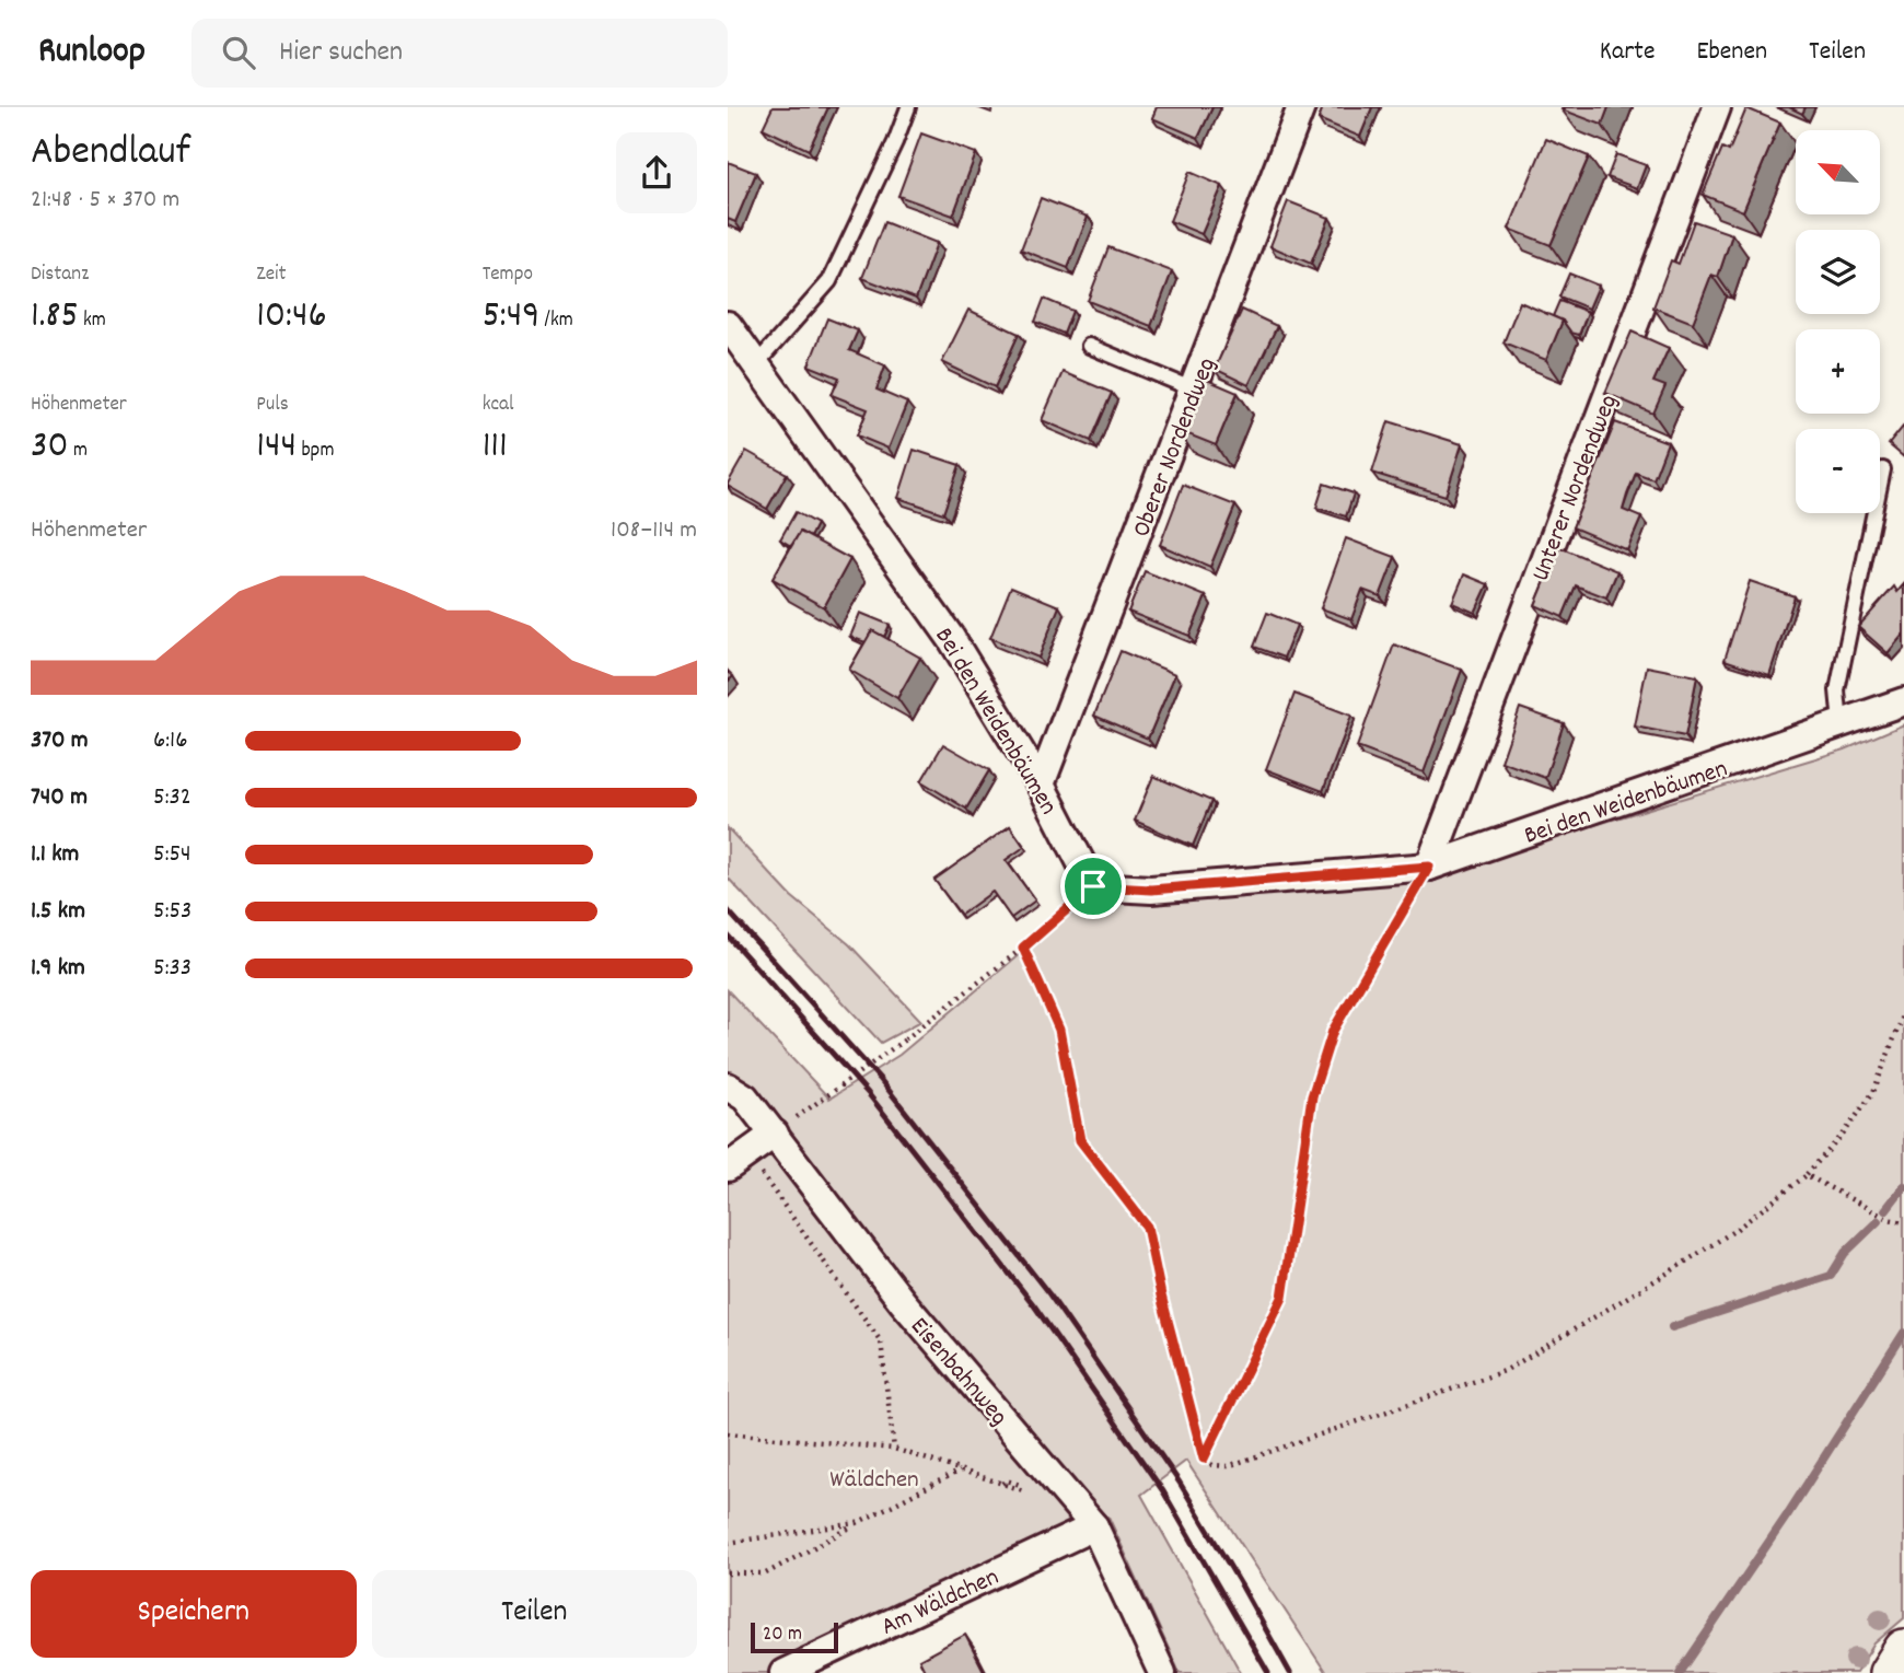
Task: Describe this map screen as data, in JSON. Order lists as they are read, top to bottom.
{
  "streets": {
    "street": [
      "Oberer Nordendweg",
      "Unterer Nordendweg",
      "Bei den Weidenbäumen",
      "Eisenbahnweg",
      "Am Wäldchen"
    ]
  },
  "crossings": [
    ["Oberer Nordendweg", "Bei den Weidenbäumen"],
    ["Unterer Nordendweg", "Bei den Weidenbäumen"],
    ["Eisenbahnweg", "Am Wäldchen"]
  ],
  "parks": ["Wäldchen"],
  "scale_bar": "20 m",
  "north": "top left",
  "page": {
    "header": "Runloop",
    "search": "Hier suchen",
    "nav": ["Karte", "Ebenen", "Teilen"],
    "heading": ["Abendlauf", "21:48 · 5 × 370 m"],
    "map_buttons": ["+", "−"],
    "stats": [
      ["Distanz", "1.85 km"],
      ["Zeit", "10:46"],
      ["Tempo", "5:49 /km"],
      ["Höhenmeter", "30 m"],
      ["Puls", "144 bpm"],
      ["kcal", "111"]
    ],
    "chart": ["Höhenmeter", "108–114 m"],
    "list": [
      {
        "name": "370 m",
        "note": "6:16"
      },
      {
        "name": "740 m",
        "note": "5:32"
      },
      {
        "name": "1.1 km",
        "note": "5:54"
      },
      {
        "name": "1.5 km",
        "note": "5:53"
      },
      {
        "name": "1.9 km",
        "note": "5:33"
      }
    ],
    "buttons": ["Speichern", "Teilen"],
    "scale": "20 m"
  }
}
